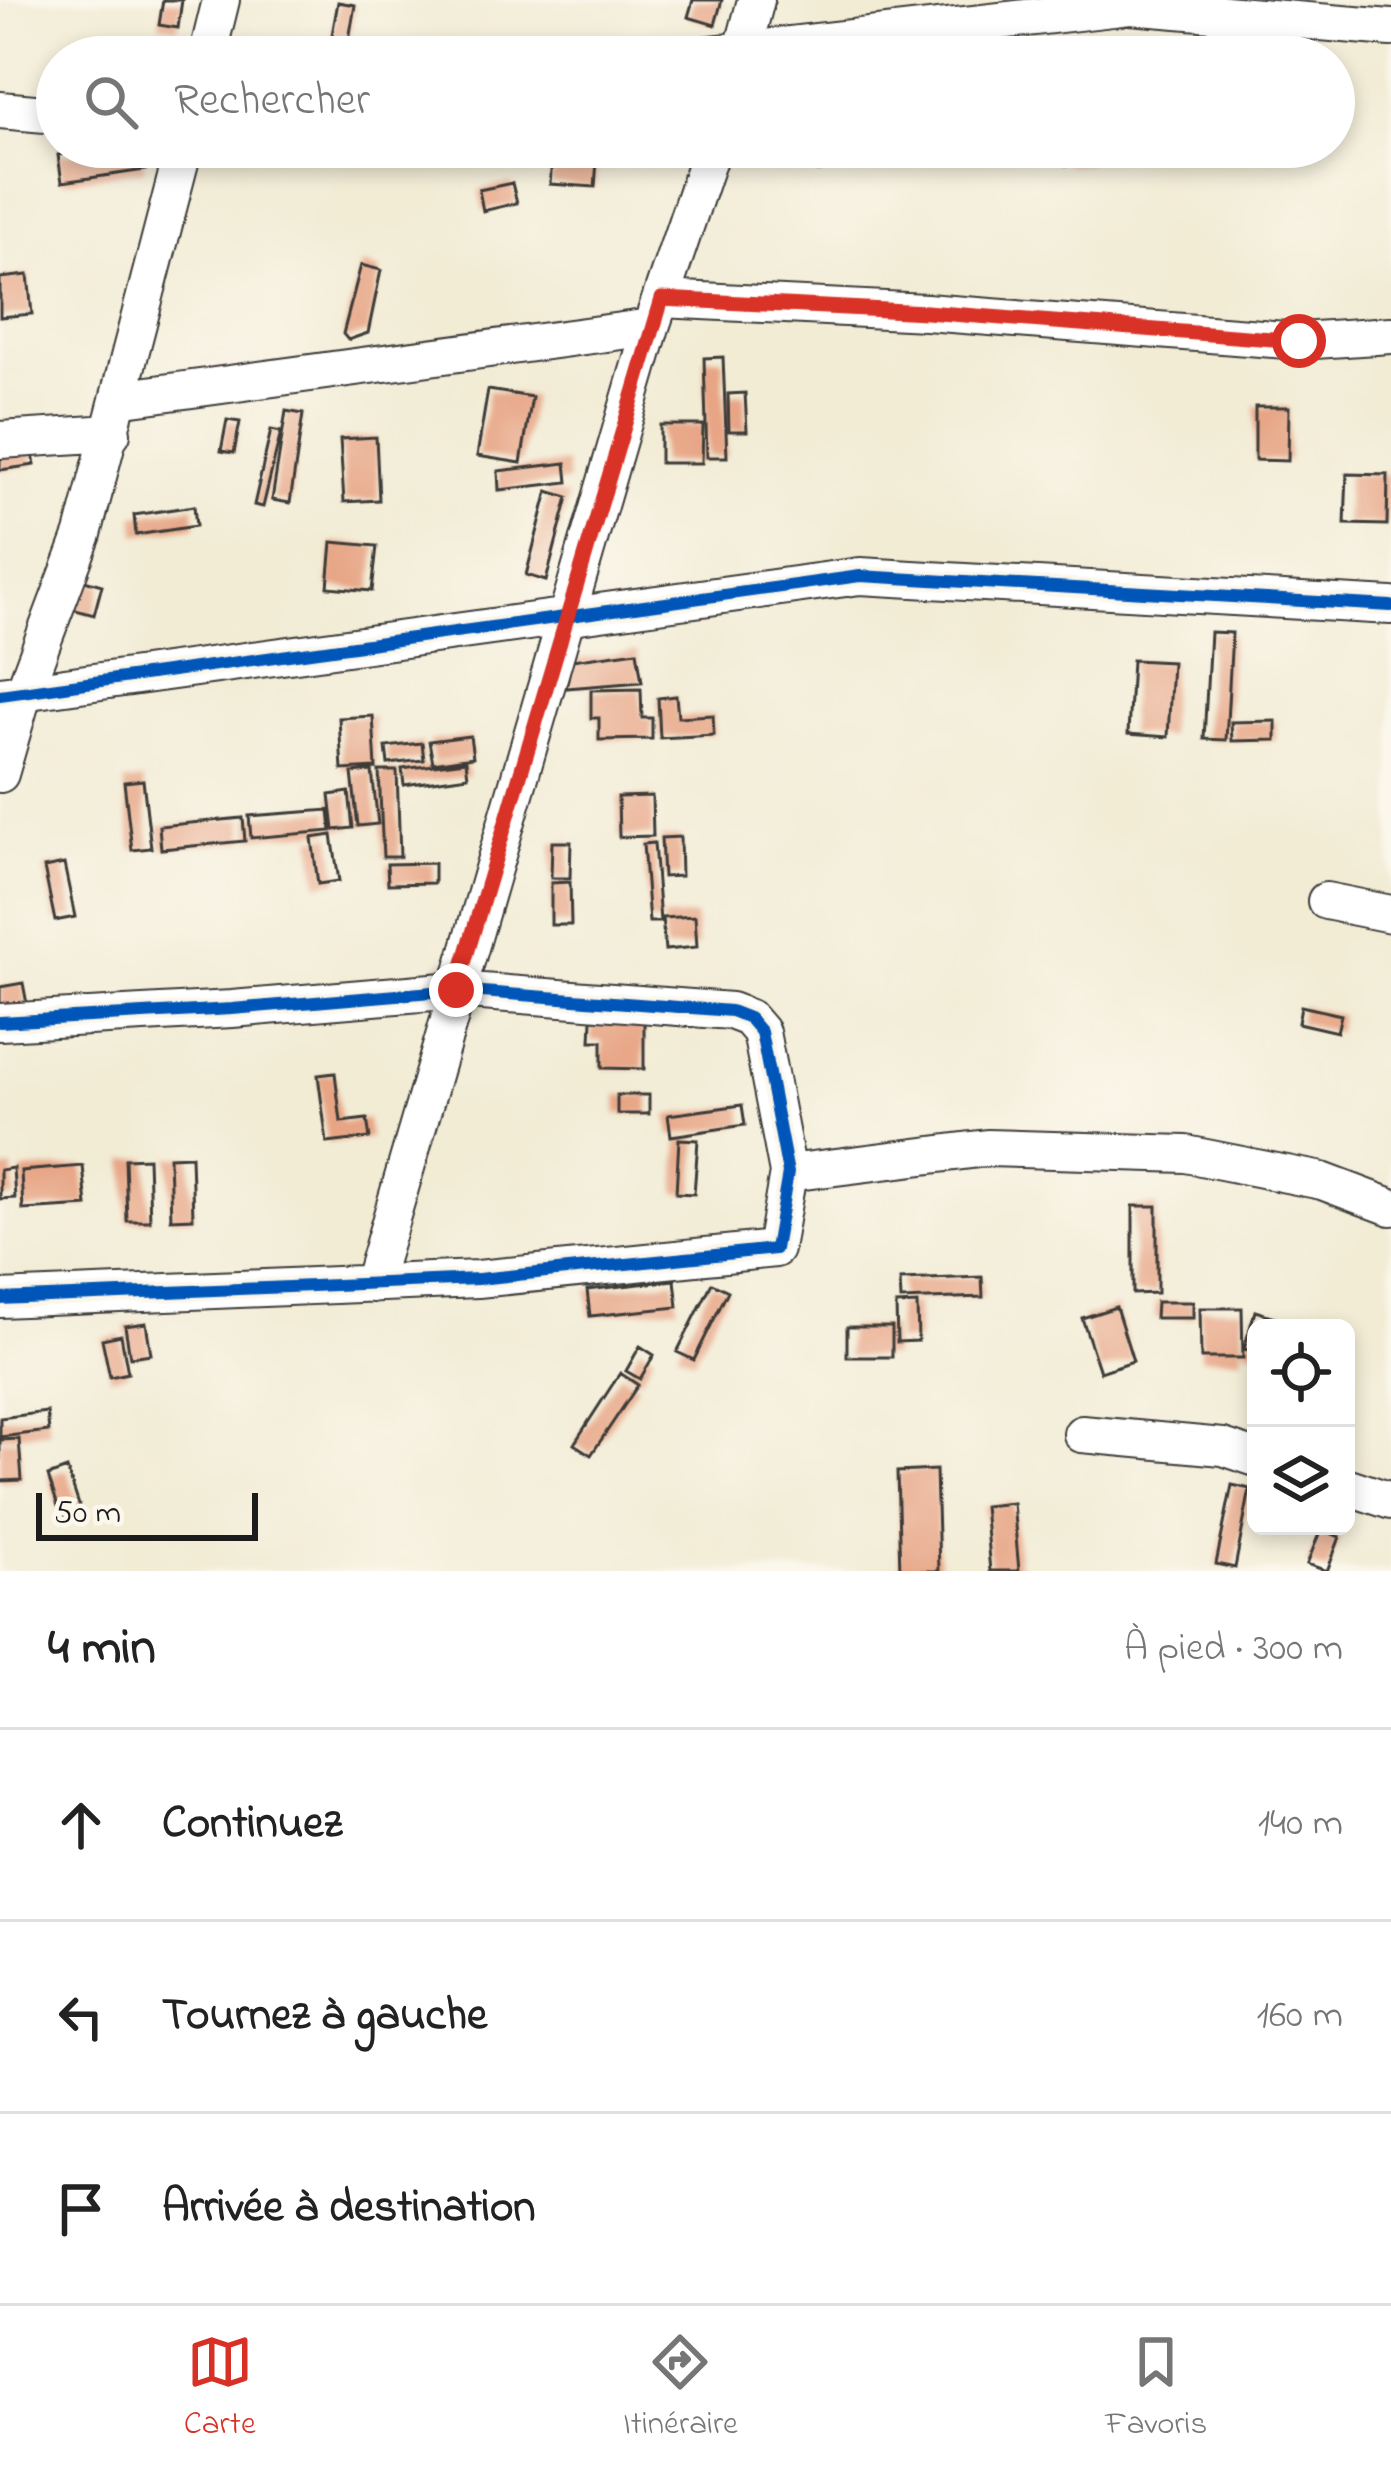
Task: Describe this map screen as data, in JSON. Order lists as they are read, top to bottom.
{
  "scale_bar": "50 m",
  "page": {
    "search": "Rechercher",
    "scale": "50 m",
    "heading": ["4 min", "À pied · 300 m"],
    "list": [
      ["Continuez", "140 m"],
      ["Tournez à gauche", "160 m"],
      "Arrivée à destination"
    ],
    "nav": ["Carte", "Itinéraire", "Favoris"]
  }
}
